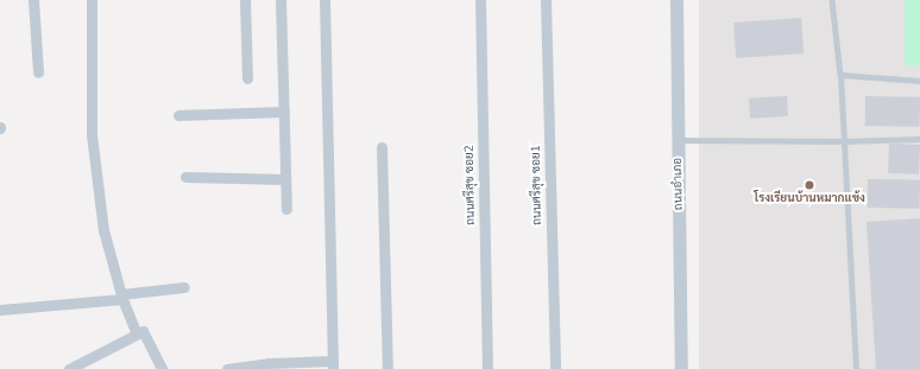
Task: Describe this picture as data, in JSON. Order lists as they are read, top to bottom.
{
  "streets": {
    "street": ["ถนนอำเภอ", "ถนนศรีสุข ซอย2", "ถนนศรีสุข ซอย1"]
  },
  "places": ["โรงเรียนบ้านหมากแข้ง"]
}
